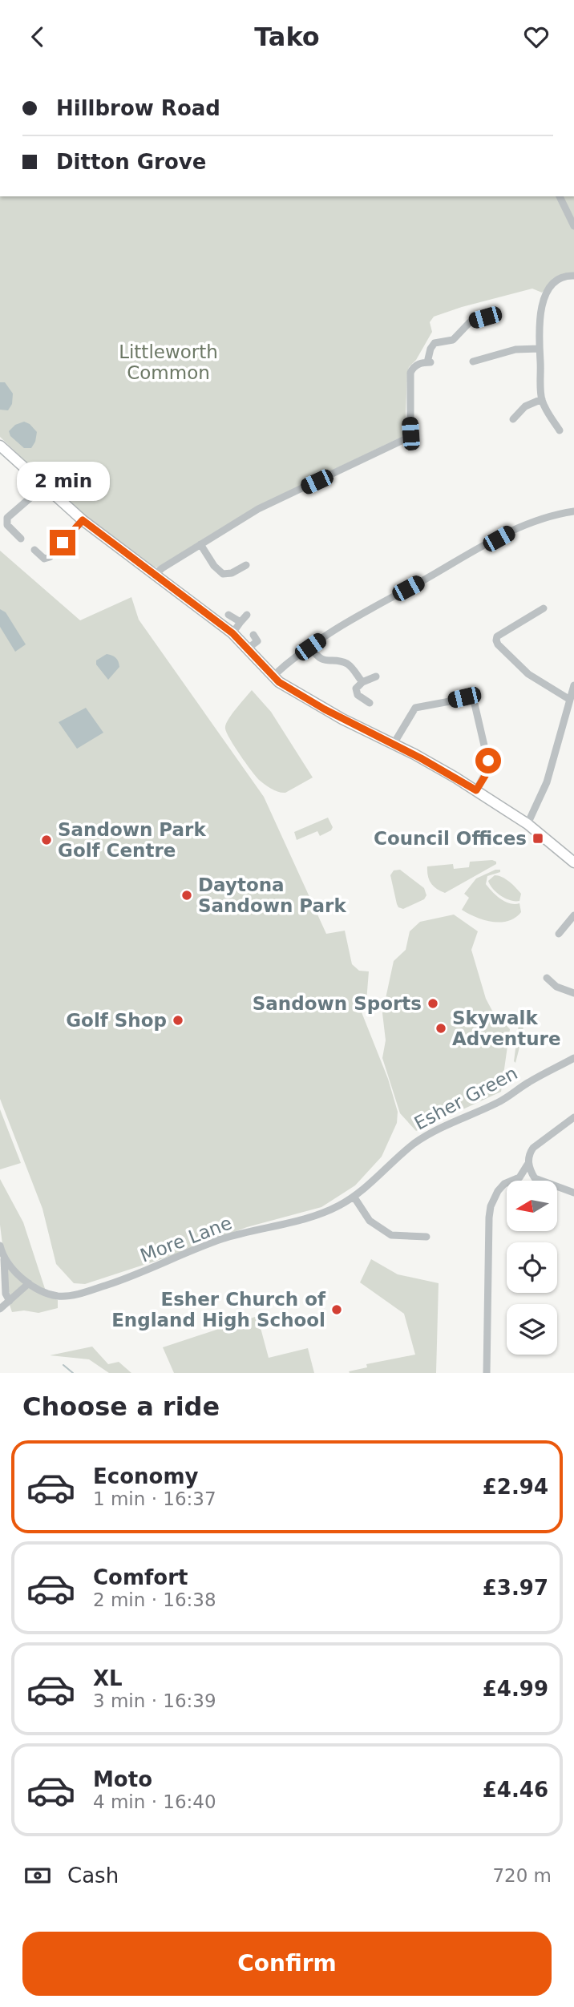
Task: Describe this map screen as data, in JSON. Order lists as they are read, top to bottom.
{
  "streets": {
    "street": ["Esher Green", "More Lane"]
  },
  "crossings": [
    ["Esher Green", "More Lane"]
  ],
  "parks": ["Littleworth Common"],
  "places": {
    "transit": ["Council Offices"],
    "other": [
      "Sandown Park Golf Centre",
      "Daytona Sandown Park",
      "Sandown Sports",
      "Golf Shop",
      "Skywalk Adventure",
      "Esher Church of England High School"
    ]
  },
  "north": "left",
  "page": {
    "header": "Tako",
    "banner": ["Hillbrow Road", "Ditton Grove"],
    "bubble": "2 min",
    "heading": "Choose a ride",
    "list": [
      {
        "name": "Economy",
        "note": "1 min · 16:37",
        "value": "£2.94"
      },
      {
        "name": "Comfort",
        "note": "2 min · 16:38",
        "value": "£3.97"
      },
      {
        "name": "XL",
        "note": "3 min · 16:39",
        "value": "£4.99"
      },
      {
        "name": "Moto",
        "note": "4 min · 16:40",
        "value": "£4.46"
      }
    ],
    "pay": ["Cash", "720 m"],
    "buttons": "Confirm"
  }
}
